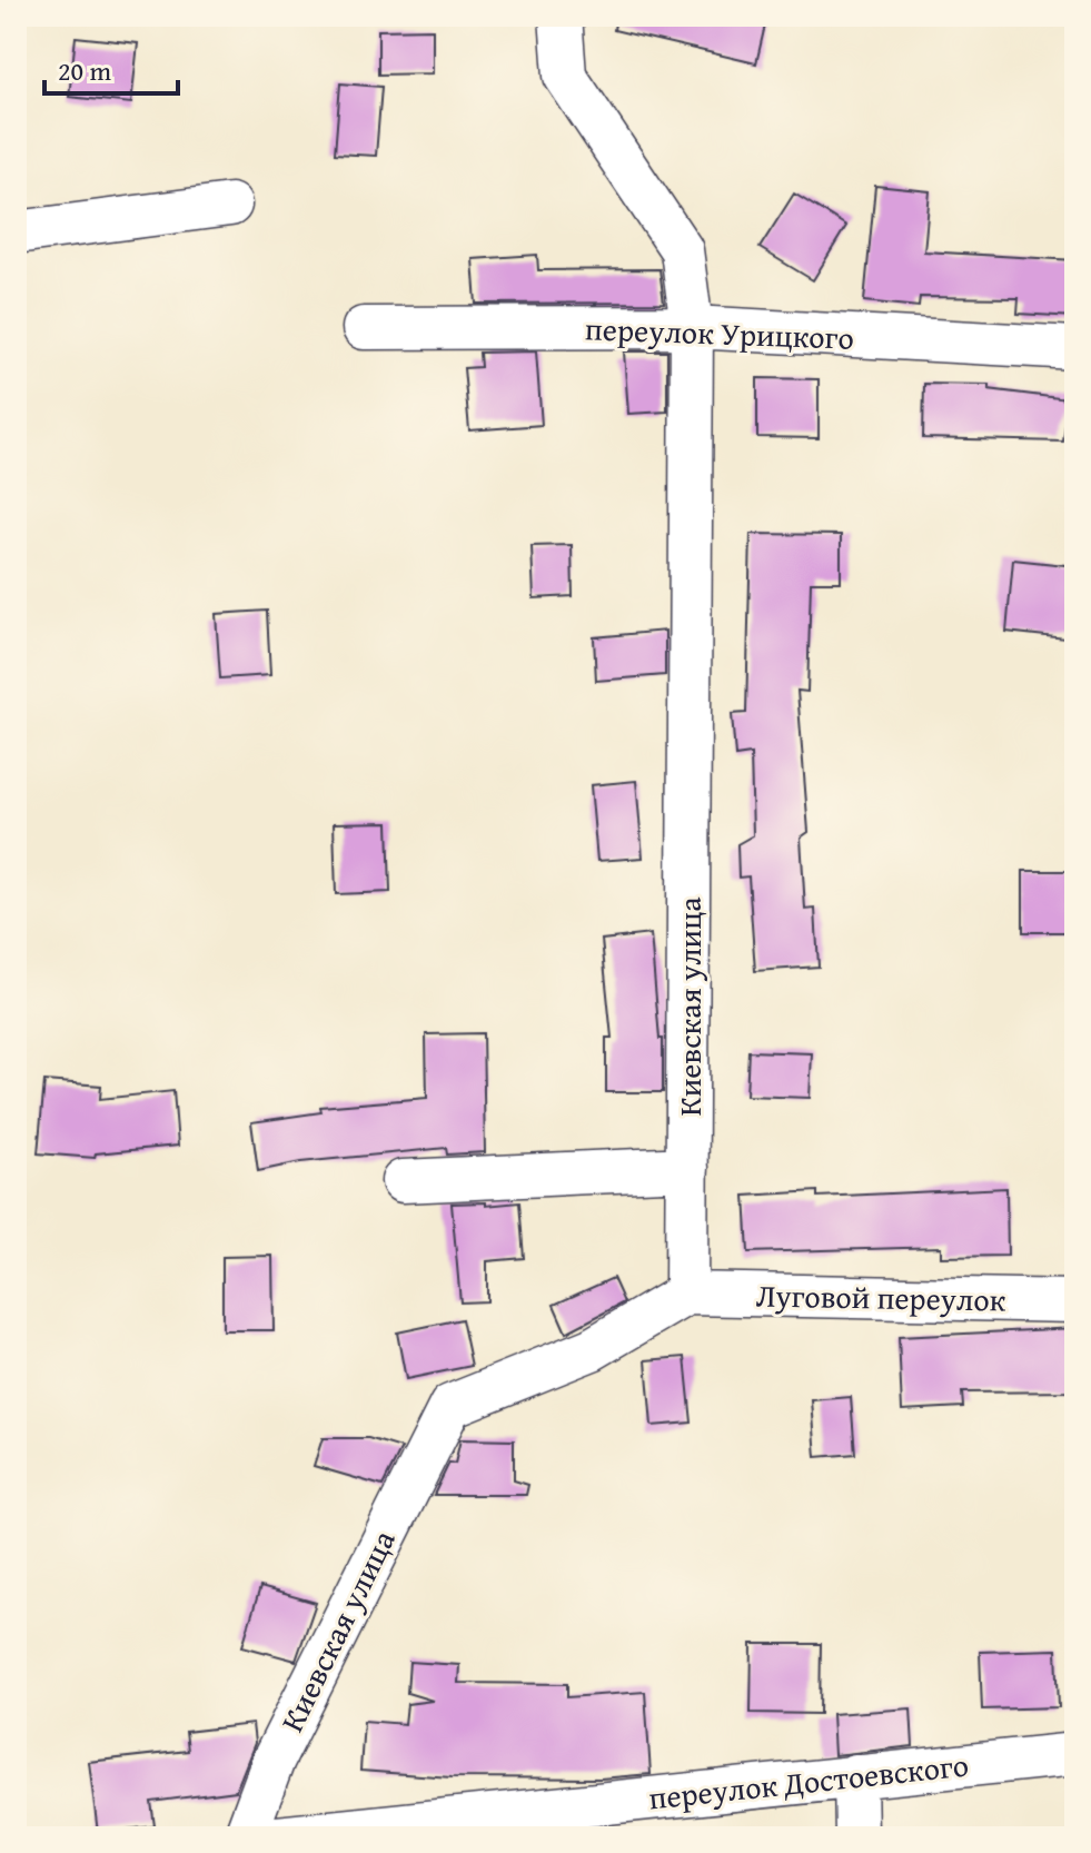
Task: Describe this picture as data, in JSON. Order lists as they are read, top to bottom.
{
  "streets": {
    "street": [
      "переулок Урицкого",
      "Киевская улица",
      "Луговой переулок",
      "переулок Достоевского"
    ]
  },
  "crossings": [
    ["переулок Урицкого", "Киевская улица"],
    ["Киевская улица", "Луговой переулок"]
  ],
  "scale_bar": "20 m"
}
